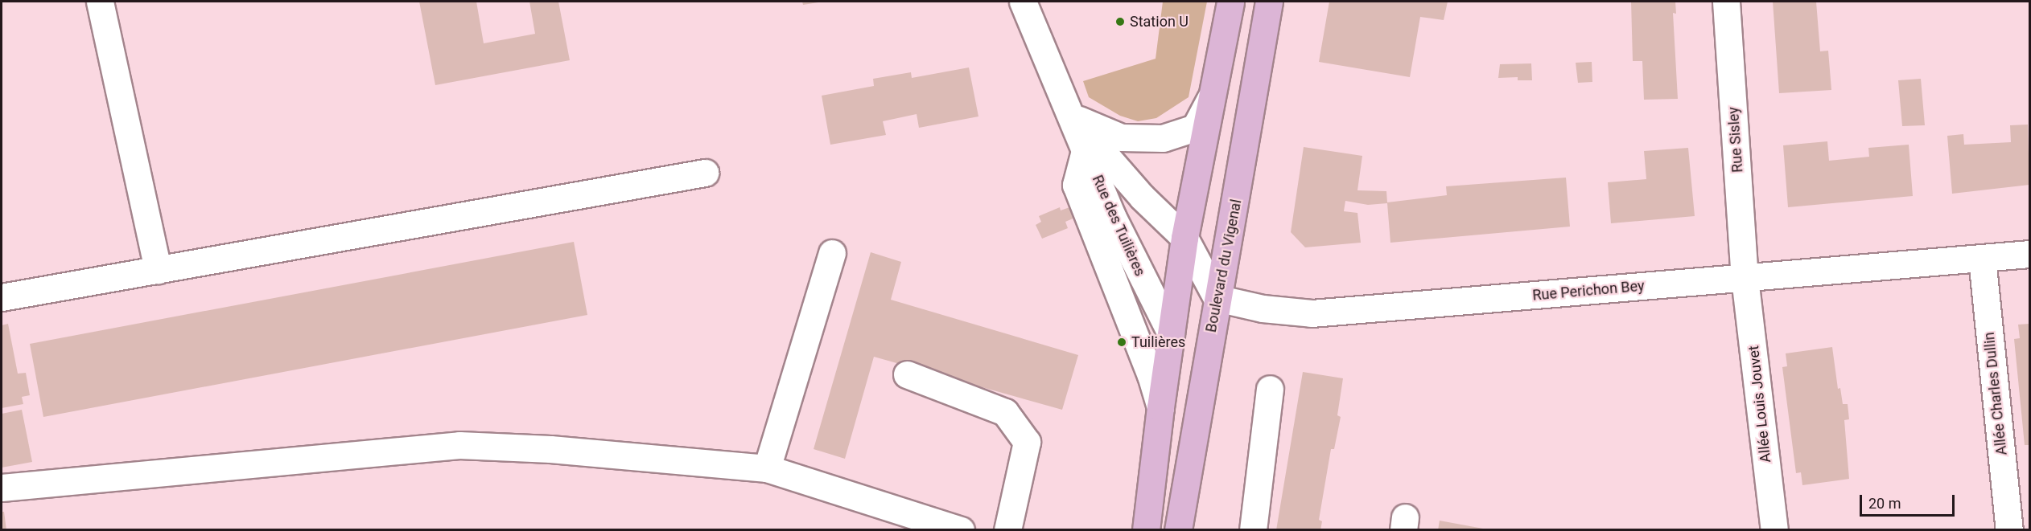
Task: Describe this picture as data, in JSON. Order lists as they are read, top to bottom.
{
  "streets": {
    "main road": ["Boulevard du Vigenal"],
    "street": [
      "Rue Sisley",
      "Rue des Tuilières",
      "Rue Perichon Bey",
      "Allée Charles Dullin",
      "Allée Louis Jouvet"
    ]
  },
  "crossings": [
    ["Rue Sisley", "Rue Perichon Bey"],
    ["Rue Sisley", "Allée Louis Jouvet"],
    ["Boulevard du Vigenal", "Rue Perichon Bey"],
    ["Rue Perichon Bey", "Allée Charles Dullin"],
    ["Rue Perichon Bey", "Allée Louis Jouvet"]
  ],
  "places": ["Station U", "Tuilières"],
  "scale_bar": "20 m"
}
